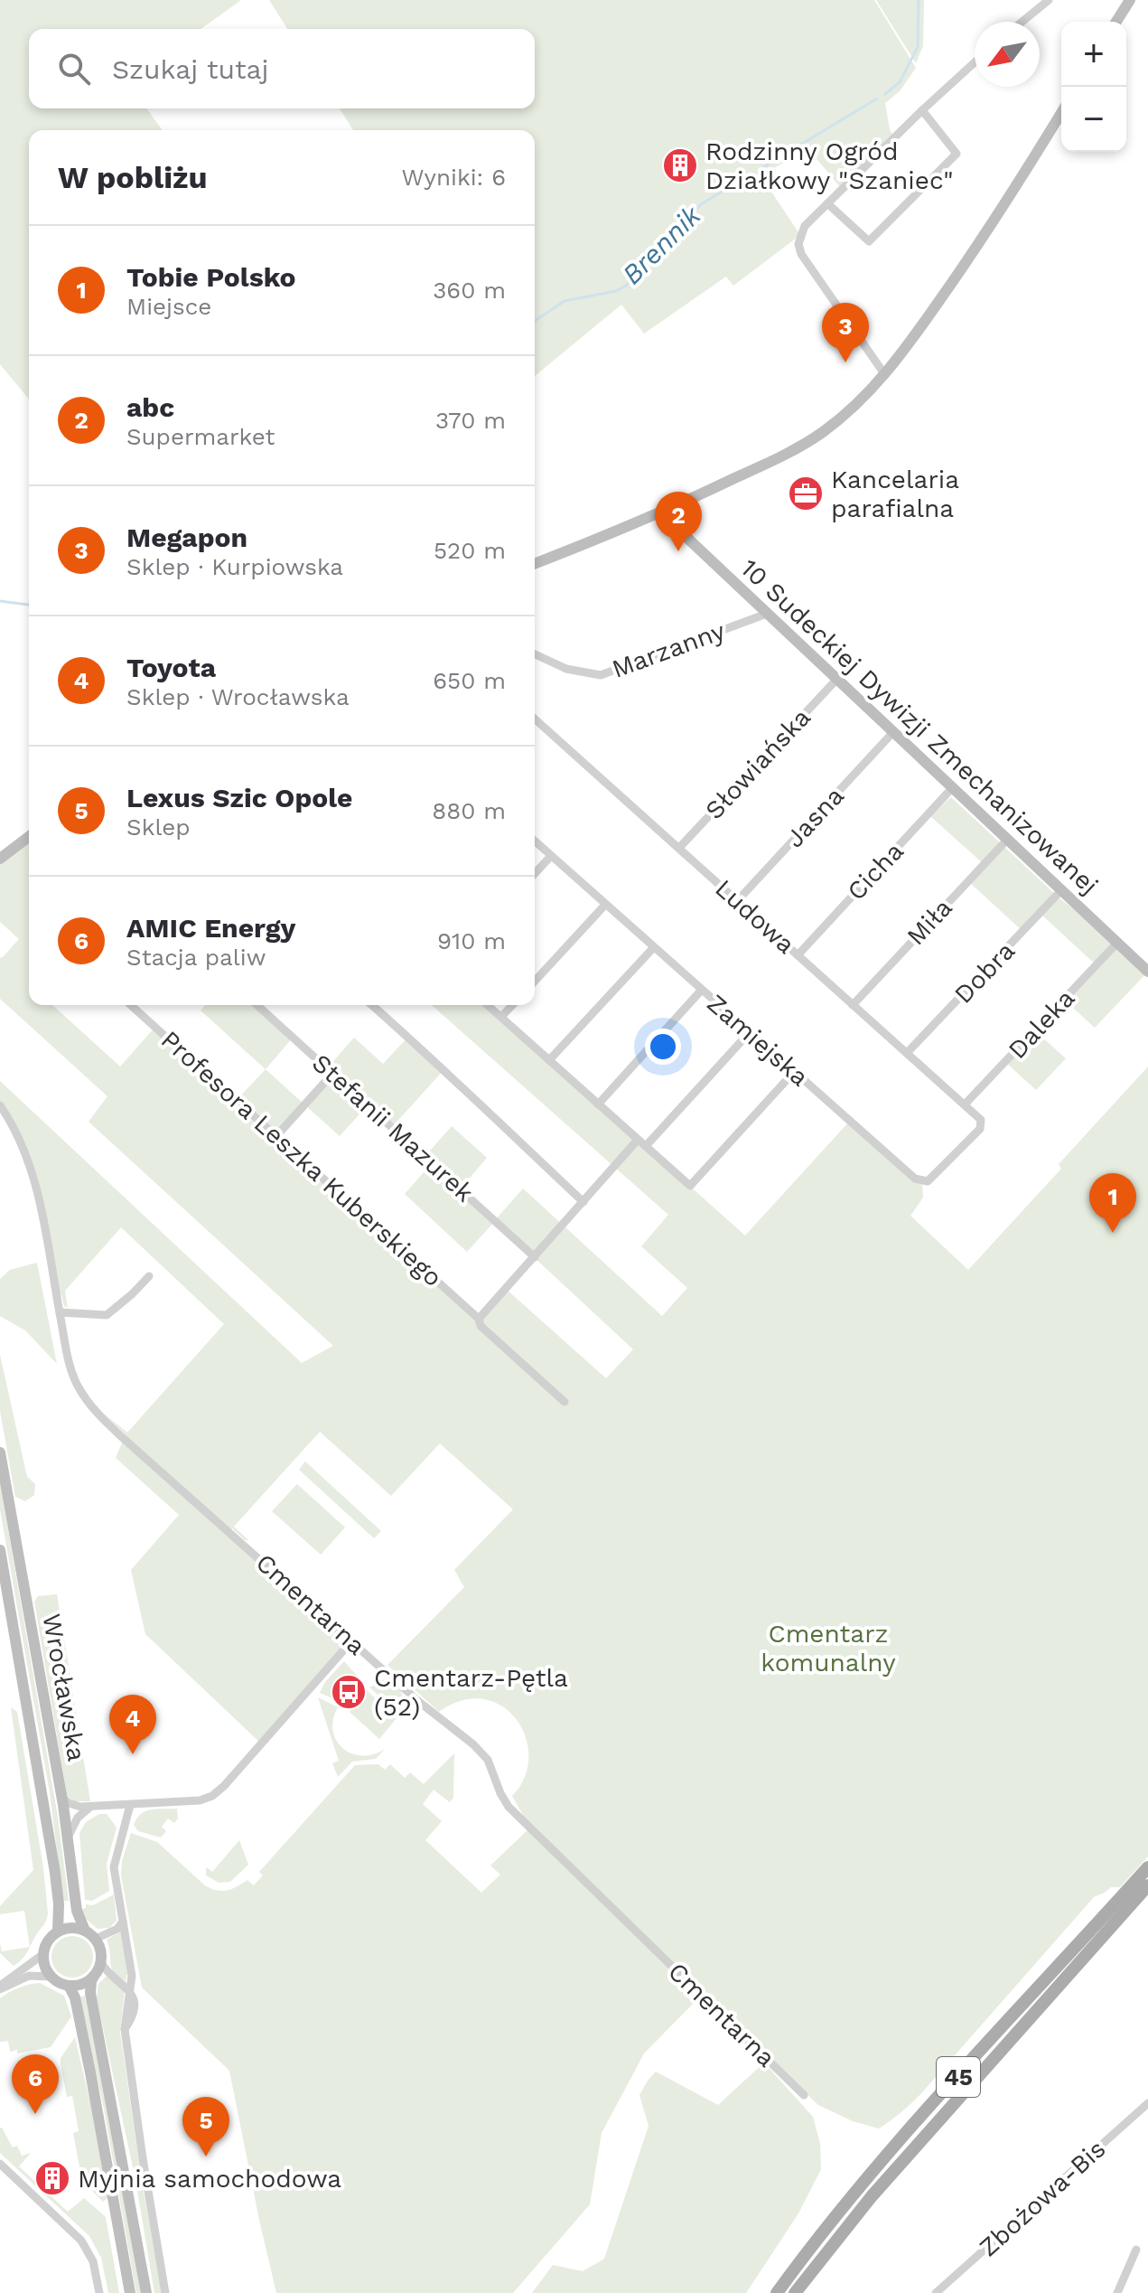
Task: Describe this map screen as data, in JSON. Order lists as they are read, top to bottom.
{
  "streets": {
    "main road": ["10 Sudeckiej Dywizji Zmechanizowanej", "Wrocławska", "45"],
    "street": [
      "Marzanny",
      "Słowiańska",
      "Jasna",
      "Cicha",
      "Ludowa",
      "Miła",
      "Dobra",
      "Daleka",
      "Zamiejska",
      "Stefanii Mazurek",
      "Profesora Leszka Kuberskiego",
      "Cmentarna",
      "Zbożowa-Bis"
    ]
  },
  "crossings": [
    ["Marzanny", "10 Sudeckiej Dywizji Zmechanizowanej"],
    ["10 Sudeckiej Dywizji Zmechanizowanej", "Słowiańska"],
    ["10 Sudeckiej Dywizji Zmechanizowanej", "Jasna"],
    ["10 Sudeckiej Dywizji Zmechanizowanej", "Cicha"],
    ["10 Sudeckiej Dywizji Zmechanizowanej", "Miła"],
    ["10 Sudeckiej Dywizji Zmechanizowanej", "Dobra"],
    ["10 Sudeckiej Dywizji Zmechanizowanej", "Daleka"],
    ["Słowiańska", "Ludowa"],
    ["Jasna", "Ludowa"],
    ["Cicha", "Ludowa"],
    ["Ludowa", "Miła"],
    ["Ludowa", "Dobra"],
    ["Ludowa", "Daleka"],
    ["Ludowa", "Zamiejska"]
  ],
  "water": ["Brennik"],
  "parks": ["Cmentarz komunalny"],
  "places": {
    "building": ["Rodzinny Ogród Działkowy \"Szaniec\"", "Myjnia samochodowa"],
    "office": ["Kancelaria parafialna"],
    "bus stop": ["Cmentarz-Pętla (52)"]
  },
  "north": "bottom left",
  "page": {
    "map_buttons": ["+", "−"],
    "search": "Szukaj tutaj",
    "heading": ["W pobliżu", "Wyniki: 6"],
    "list": [
      {
        "mark": "1",
        "name": "Tobie Polsko",
        "note": "Miejsce",
        "value": "360 m"
      },
      {
        "mark": "2",
        "name": "abc",
        "note": "Supermarket",
        "value": "370 m"
      },
      {
        "mark": "3",
        "name": "Megapon",
        "note": "Sklep · Kurpiowska",
        "value": "520 m"
      },
      {
        "mark": "4",
        "name": "Toyota",
        "note": "Sklep · Wrocławska",
        "value": "650 m"
      },
      {
        "mark": "5",
        "name": "Lexus Szic Opole",
        "note": "Sklep",
        "value": "880 m"
      },
      {
        "mark": "6",
        "name": "AMIC Energy",
        "note": "Stacja paliw",
        "value": "910 m"
      }
    ],
    "pins": [
      "3",
      "2",
      "1",
      "4",
      "6",
      "5"
    ]
  }
}
